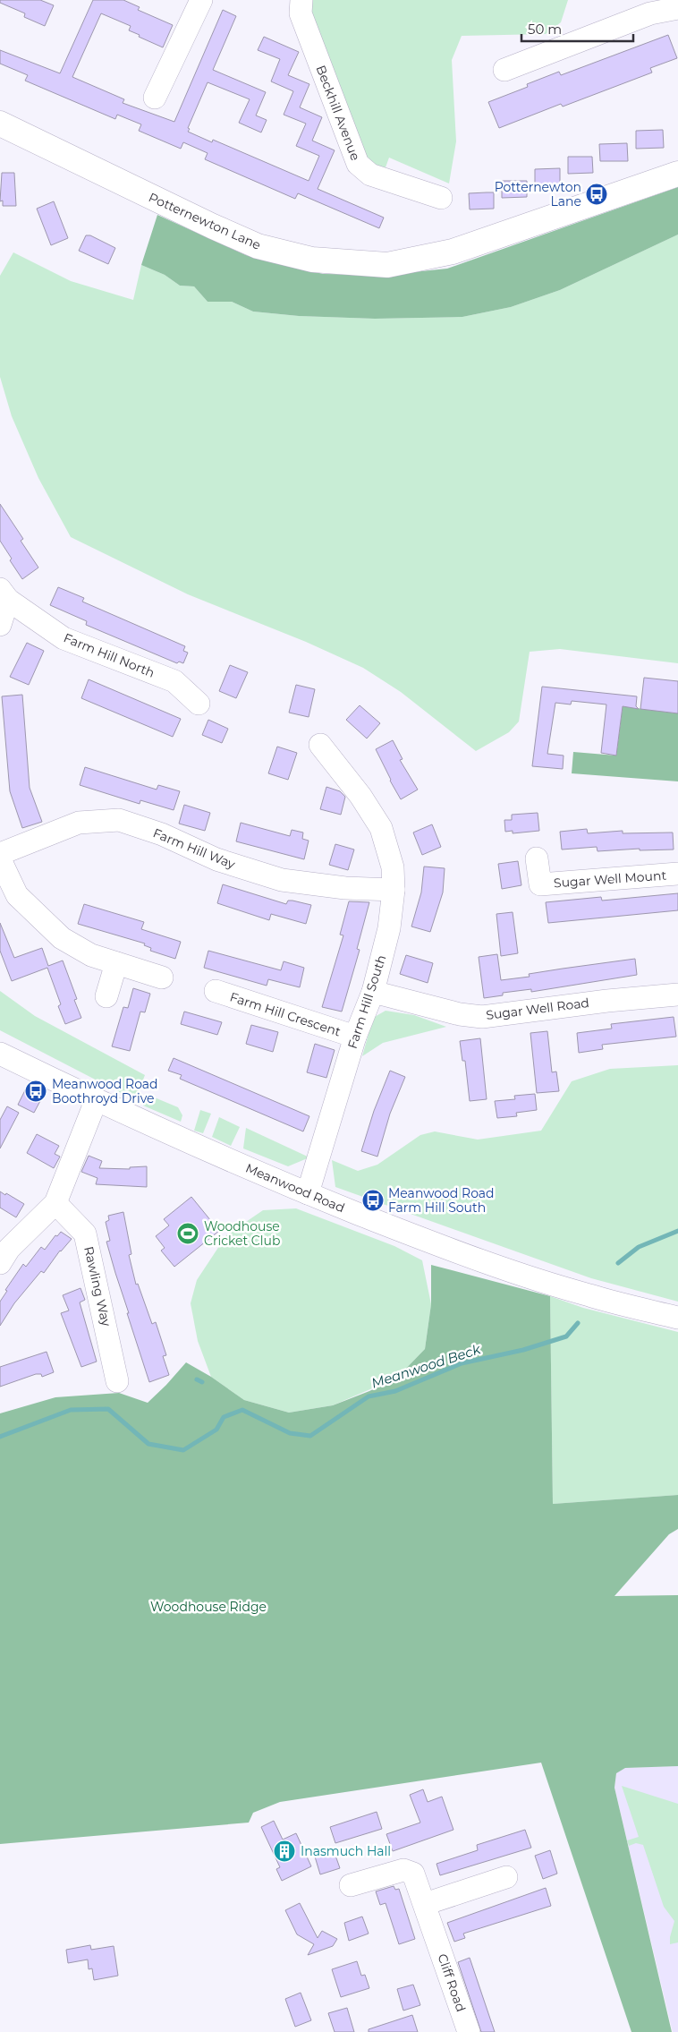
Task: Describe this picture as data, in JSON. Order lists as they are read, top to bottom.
{
  "streets": {
    "main road": ["Potternewton Lane"],
    "street": [
      "Beckhill Avenue",
      "Farm Hill North",
      "Farm Hill Way",
      "Sugar Well Mount",
      "Farm Hill South",
      "Sugar Well Road",
      "Farm Hill Crescent",
      "Meanwood Road",
      "Rawling Way",
      "Cliff Road"
    ]
  },
  "crossings": [
    ["Farm Hill Way", "Farm Hill South"],
    ["Farm Hill South", "Sugar Well Road"],
    ["Farm Hill South", "Farm Hill Crescent"],
    ["Farm Hill South", "Meanwood Road"]
  ],
  "water": ["Meanwood Beck"],
  "parks": ["Woodhouse Ridge"],
  "places": {
    "bus stop": ["Potternewton Lane", "Meanwood Road Boothroyd Drive", "Meanwood Road Farm Hill South"],
    "sports": ["Woodhouse Cricket Club"],
    "building": ["Inasmuch Hall"]
  },
  "scale_bar": "50 m"
}
